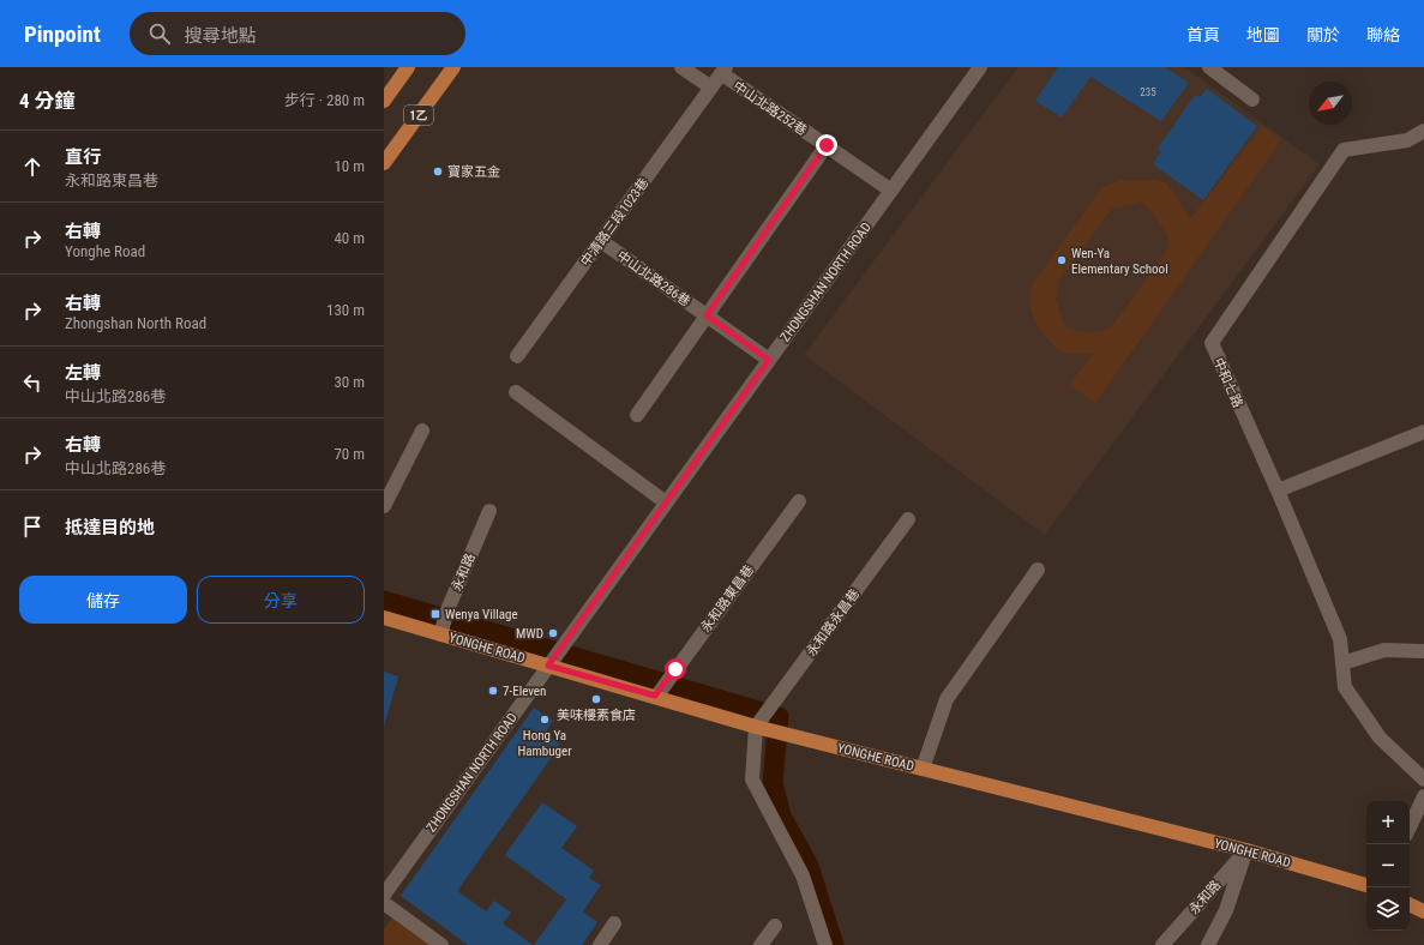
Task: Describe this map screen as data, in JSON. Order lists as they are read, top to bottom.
{
  "streets": {
    "main road": ["1乙", "YONGHE ROAD"],
    "street": [
      "中山北路252巷",
      "中清路三段1023巷",
      "中山北路286巷",
      "ZHONGSHAN NORTH ROAD",
      "中和七路",
      "永和路",
      "永和路東昌巷",
      "永和路永昌巷"
    ]
  },
  "crossings": [
    ["中山北路252巷", "中清路三段1023巷"],
    ["中山北路252巷", "ZHONGSHAN NORTH ROAD"],
    ["中清路三段1023巷", "中山北路286巷"],
    ["中山北路286巷", "ZHONGSHAN NORTH ROAD"],
    ["ZHONGSHAN NORTH ROAD", "YONGHE ROAD"],
    ["永和路", "YONGHE ROAD"],
    ["永和路東昌巷", "YONGHE ROAD"],
    ["永和路永昌巷", "YONGHE ROAD"]
  ],
  "places": {
    "other": [
      "寶家五金",
      "Wen-Ya Elementary School",
      "MWD",
      "7-Eleven",
      "美味樓素食店",
      "Hong Ya Hambuger"
    ],
    "transit": ["Wenya Village"]
  },
  "house_numbers": ["235"],
  "north": "bottom left",
  "page": {
    "header": "Pinpoint",
    "search": "搜尋地點",
    "nav": [
      "首頁",
      "地圖",
      "關於",
      "聯絡"
    ],
    "heading": ["4 分鐘", "步行 · 280 m"],
    "list": [
      ["直行", "永和路東昌巷", "10 m"],
      ["右轉", "Yonghe Road", "40 m"],
      ["右轉", "Zhongshan North Road", "130 m"],
      ["左轉", "中山北路286巷", "30 m"],
      ["右轉", "中山北路286巷", "70 m"],
      "抵達目的地"
    ],
    "buttons": ["儲存", "分享"],
    "map_buttons": ["+", "−"]
  }
}
